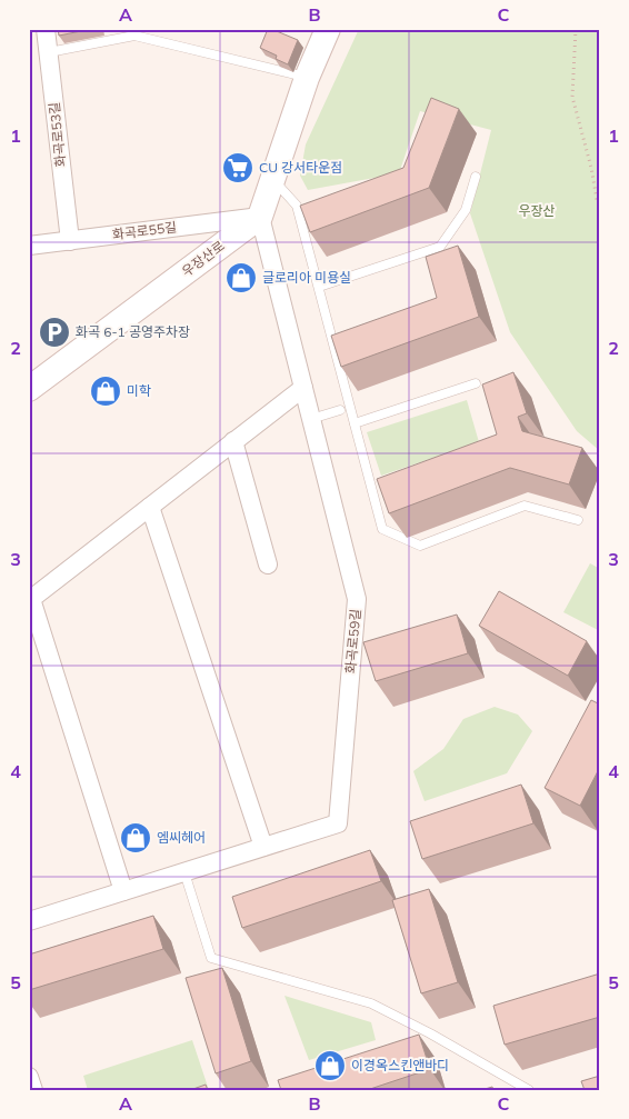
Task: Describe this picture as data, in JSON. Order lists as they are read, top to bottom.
{
  "streets": {
    "street": [
      "화곡로53길",
      "화곡로55길",
      "우장산로",
      "화곡로59길"
    ]
  },
  "crossings": [
    ["화곡로53길", "화곡로55길"],
    ["화곡로55길", "우장산로"],
    ["화곡로55길", "화곡로59길"],
    ["우장산로", "화곡로59길"]
  ],
  "parks": ["우장산"],
  "places": {
    "supermarket": ["CU 강서타운점"],
    "shop": [
      "글로리아 미용실",
      "미학",
      "엠씨헤어",
      "이경옥스킨앤바디"
    ],
    "parking": ["화곡 6-1 공영주차장"]
  },
  "grid": {
    "columns": ["A", "B", "C"],
    "rows": [
      "1",
      "2",
      "3",
      "4",
      "5"
    ]
  }
}
